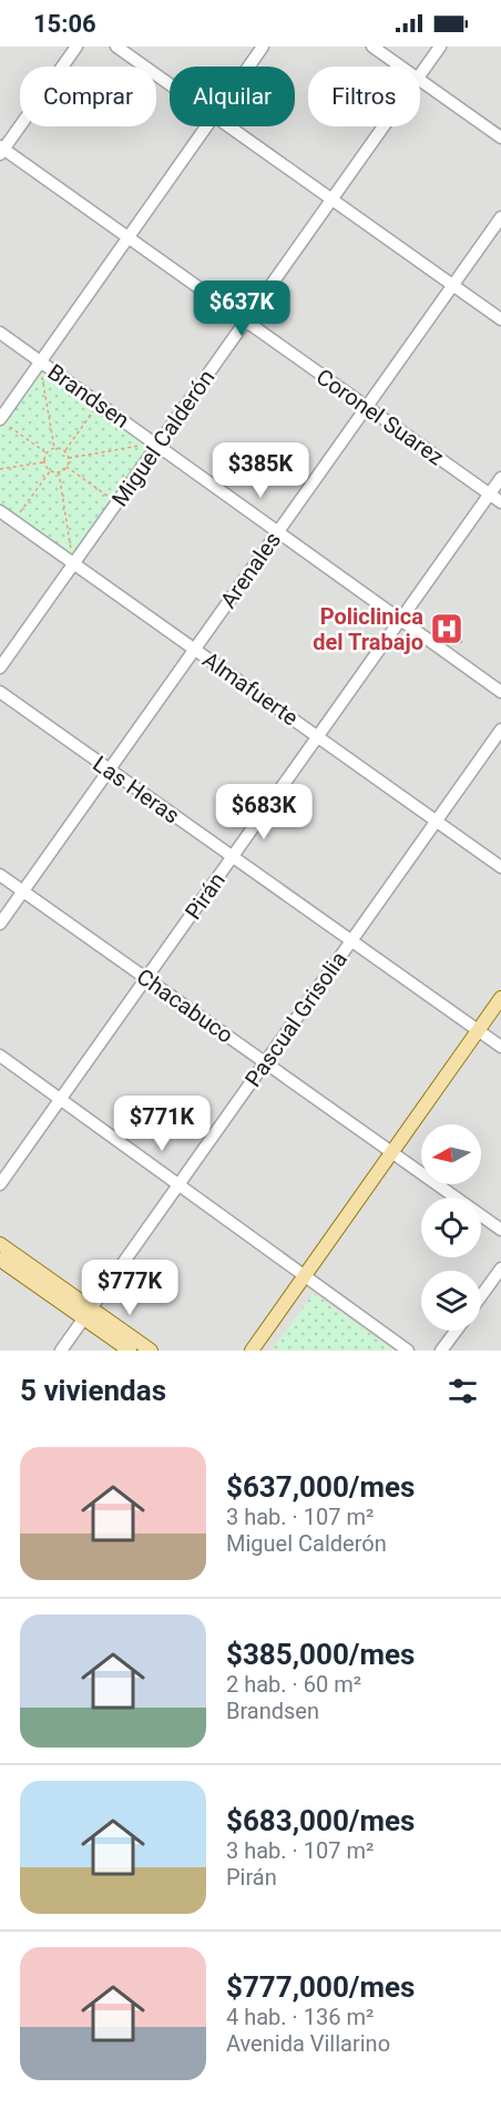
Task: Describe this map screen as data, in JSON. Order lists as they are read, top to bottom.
{
  "streets": {
    "street": [
      "Brandsen",
      "Coronel Suarez",
      "Miguel Calderón",
      "Arenales",
      "Almafuerte",
      "Las Heras",
      "Pirán",
      "Chacabuco",
      "Pascual Grisolia"
    ]
  },
  "crossings": [
    ["Brandsen", "Miguel Calderón"],
    ["Brandsen", "Arenales"],
    ["Brandsen", "Pirán"],
    ["Coronel Suarez", "Miguel Calderón"],
    ["Coronel Suarez", "Arenales"],
    ["Coronel Suarez", "Pirán"],
    ["Miguel Calderón", "Almafuerte"],
    ["Arenales", "Almafuerte"],
    ["Arenales", "Las Heras"],
    ["Arenales", "Chacabuco"],
    ["Almafuerte", "Pirán"],
    ["Almafuerte", "Pascual Grisolia"],
    ["Las Heras", "Pirán"],
    ["Las Heras", "Pascual Grisolia"],
    ["Pirán", "Chacabuco"],
    ["Chacabuco", "Pascual Grisolia"]
  ],
  "places": {
    "hospital": ["Policlinica del Trabajo"]
  },
  "north": "left",
  "page": {
    "status": "15:06",
    "chip": ["Comprar", "Alquilar", "Filtros"],
    "price": [
      "$637K",
      "$385K",
      "$683K",
      "$771K",
      "$777K"
    ],
    "heading": "5 viviendas",
    "list": [
      {
        "name": "$637,000/mes",
        "note": "3 hab. · 107 m² · Miguel Calderón"
      },
      {
        "name": "$385,000/mes",
        "note": "2 hab. · 60 m² · Brandsen"
      },
      {
        "name": "$683,000/mes",
        "note": "3 hab. · 107 m² · Pirán"
      },
      {
        "name": "$777,000/mes",
        "note": "4 hab. · 136 m² · Avenida Villarino"
      }
    ]
  }
}
